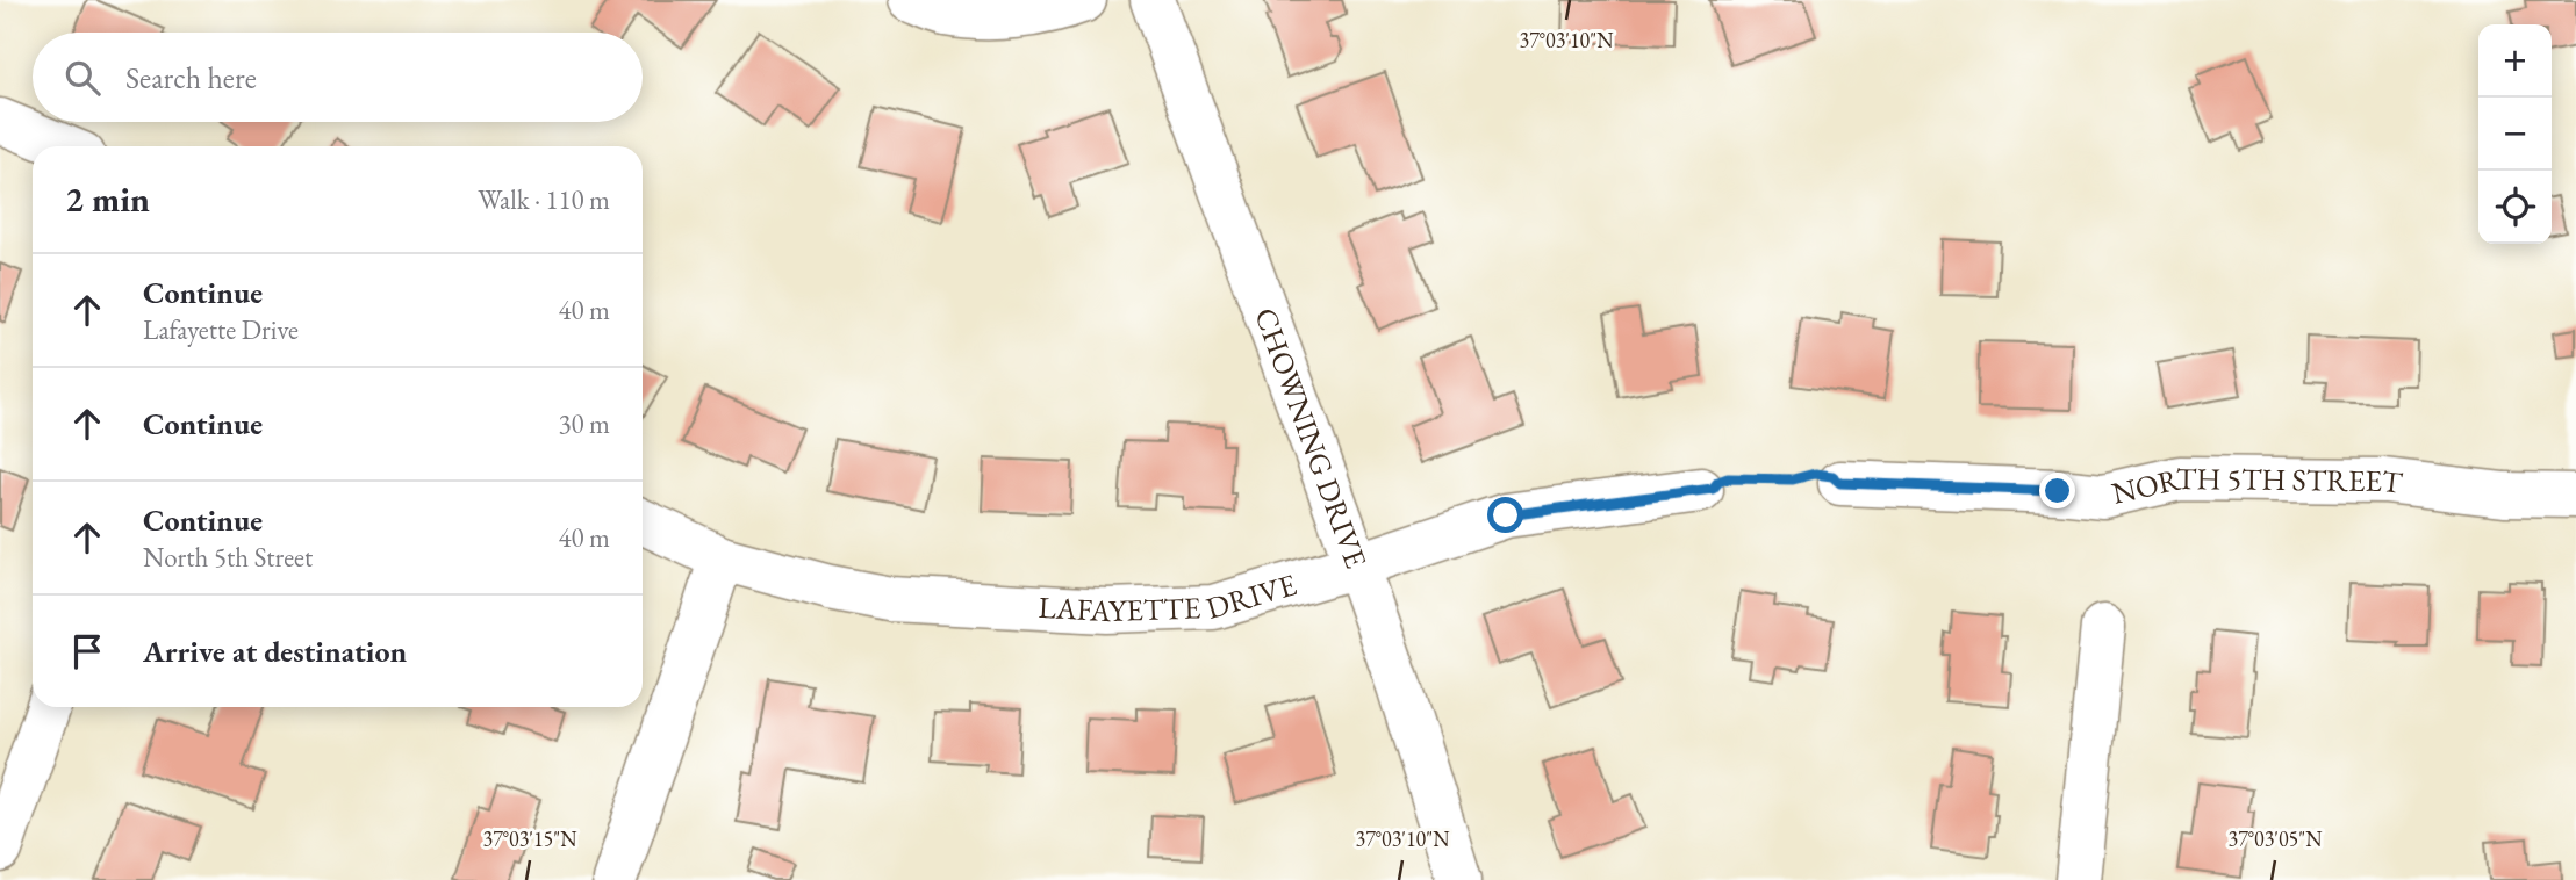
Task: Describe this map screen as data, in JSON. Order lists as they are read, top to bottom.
{
  "streets": {
    "street": ["CHOWNING DRIVE", "NORTH 5TH STREET", "LAFAYETTE DRIVE"]
  },
  "crossings": [
    ["CHOWNING DRIVE", "LAFAYETTE DRIVE"]
  ],
  "page": {
    "map_buttons": ["+", "−"],
    "search": "Search here",
    "heading": ["2 min", "Walk · 110 m"],
    "list": [
      ["Continue", "Lafayette Drive", "40 m"],
      ["Continue", "30 m"],
      ["Continue", "North 5th Street", "40 m"],
      "Arrive at destination"
    ]
  },
  "coordinates": ["37°03'10\"N", "37°03'15\"N", "37°03'05\"N"]
}
